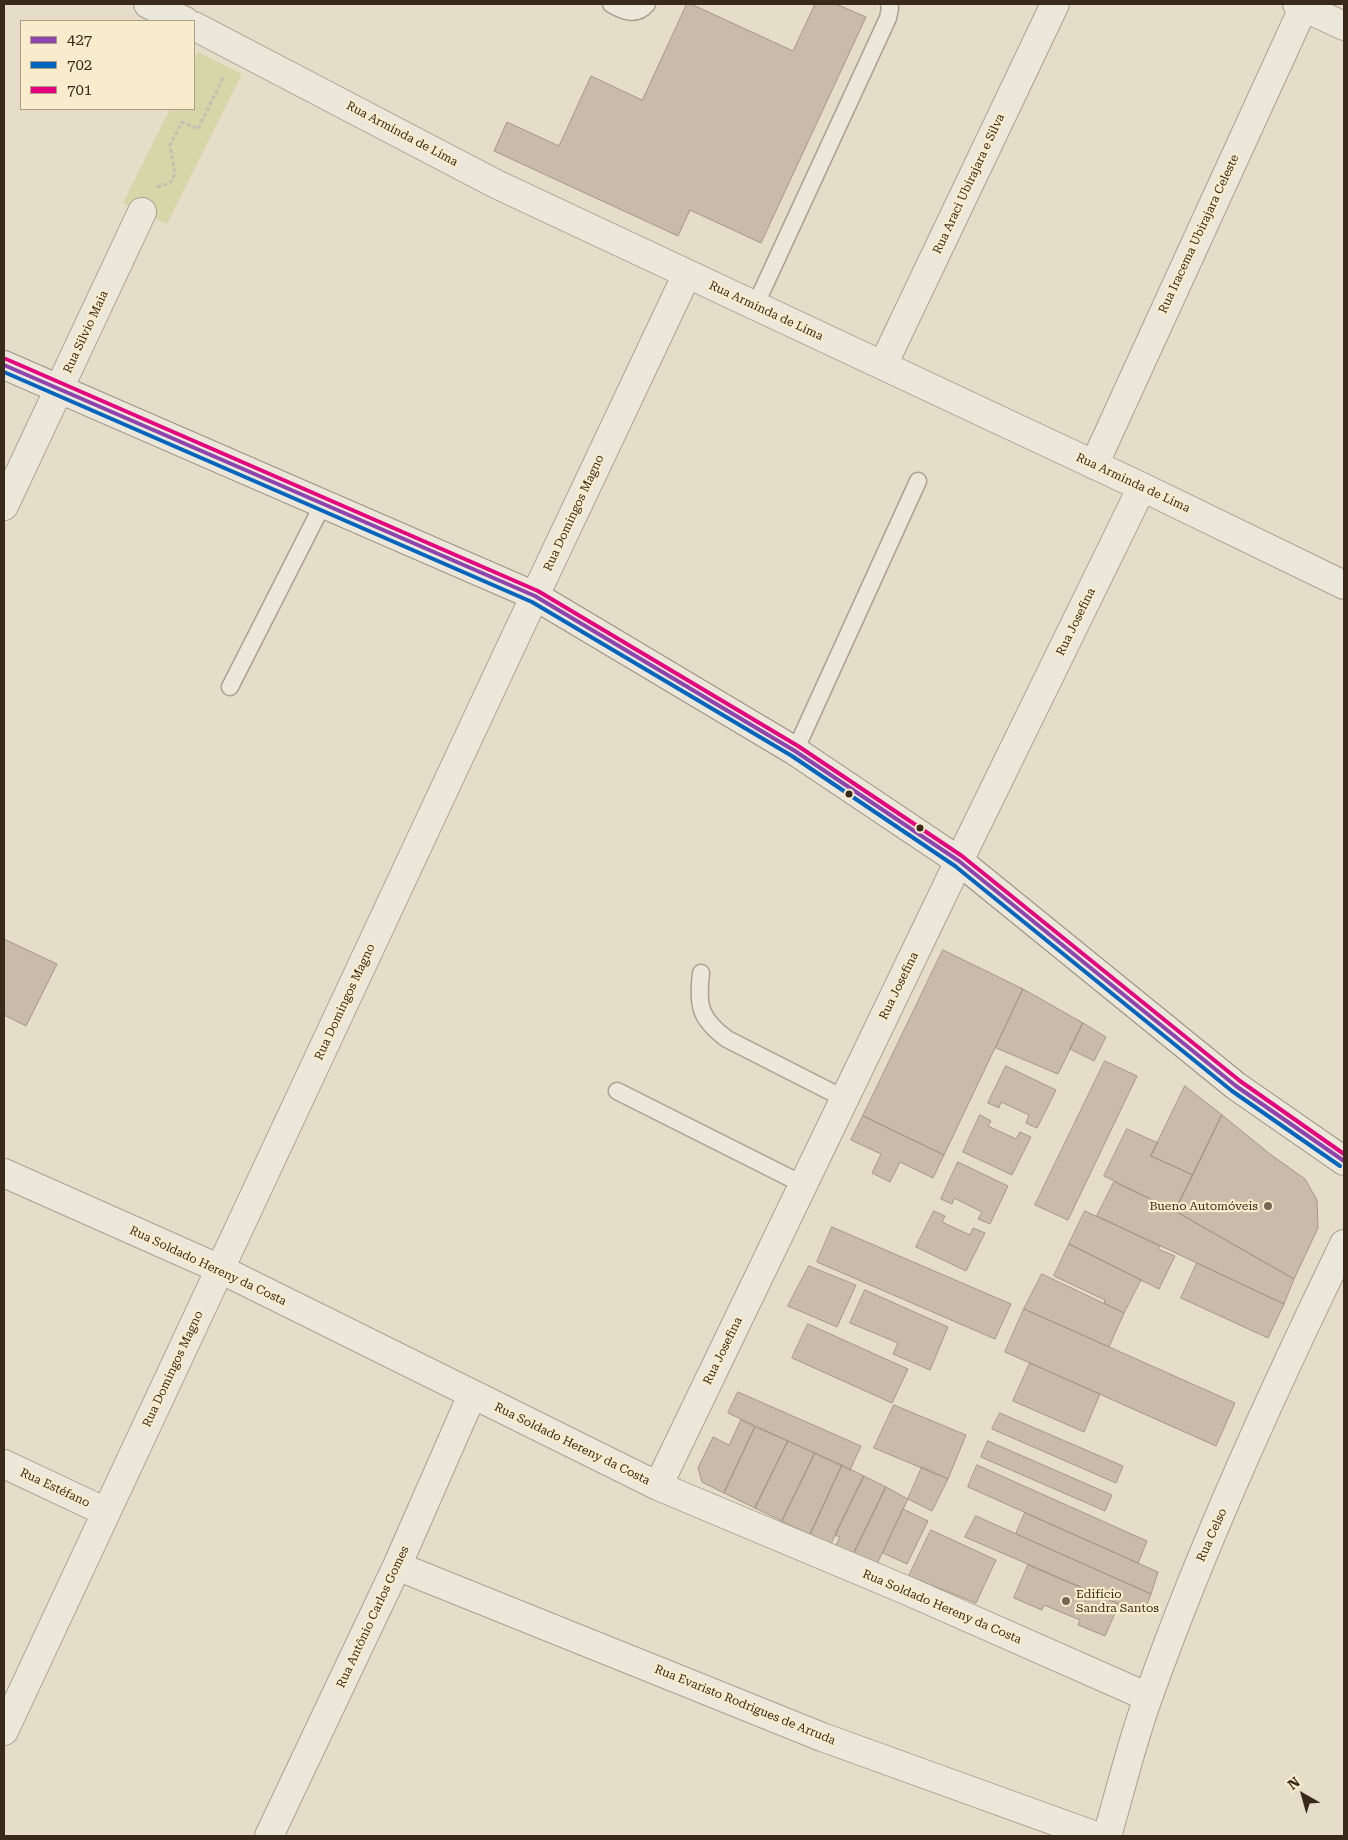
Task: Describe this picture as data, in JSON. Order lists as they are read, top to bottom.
{
  "streets": {
    "street": [
      "Rua Arminda de Lima",
      "Rua Araci Ubirajara e Silva",
      "Rua Iracema Ubirajara Celeste",
      "Rua Silvio Maia",
      "Rua Domingos Magno",
      "Rua Josefina",
      "Rua Soldado Hereny da Costa",
      "Rua Estéfano",
      "Rua Celso",
      "Rua Antônio Carlos Gomes",
      "Rua Evaristo Rodrigues de Arruda"
    ]
  },
  "crossings": [
    ["Rua Arminda de Lima", "Rua Araci Ubirajara e Silva"],
    ["Rua Arminda de Lima", "Rua Iracema Ubirajara Celeste"],
    ["Rua Arminda de Lima", "Rua Domingos Magno"],
    ["Rua Arminda de Lima", "Rua Josefina"],
    ["Rua Domingos Magno", "Rua Soldado Hereny da Costa"],
    ["Rua Domingos Magno", "Rua Estéfano"],
    ["Rua Josefina", "Rua Soldado Hereny da Costa"],
    ["Rua Soldado Hereny da Costa", "Rua Celso"],
    ["Rua Soldado Hereny da Costa", "Rua Antônio Carlos Gomes"],
    ["Rua Antônio Carlos Gomes", "Rua Evaristo Rodrigues de Arruda"]
  ],
  "places": ["Bueno Automóveis", "Edifício Sandra Santos"],
  "lines": ["transit line 701", "transit line 427", "transit line 702"],
  "legend": ["427", "702", "701"],
  "north": "top left"
}
